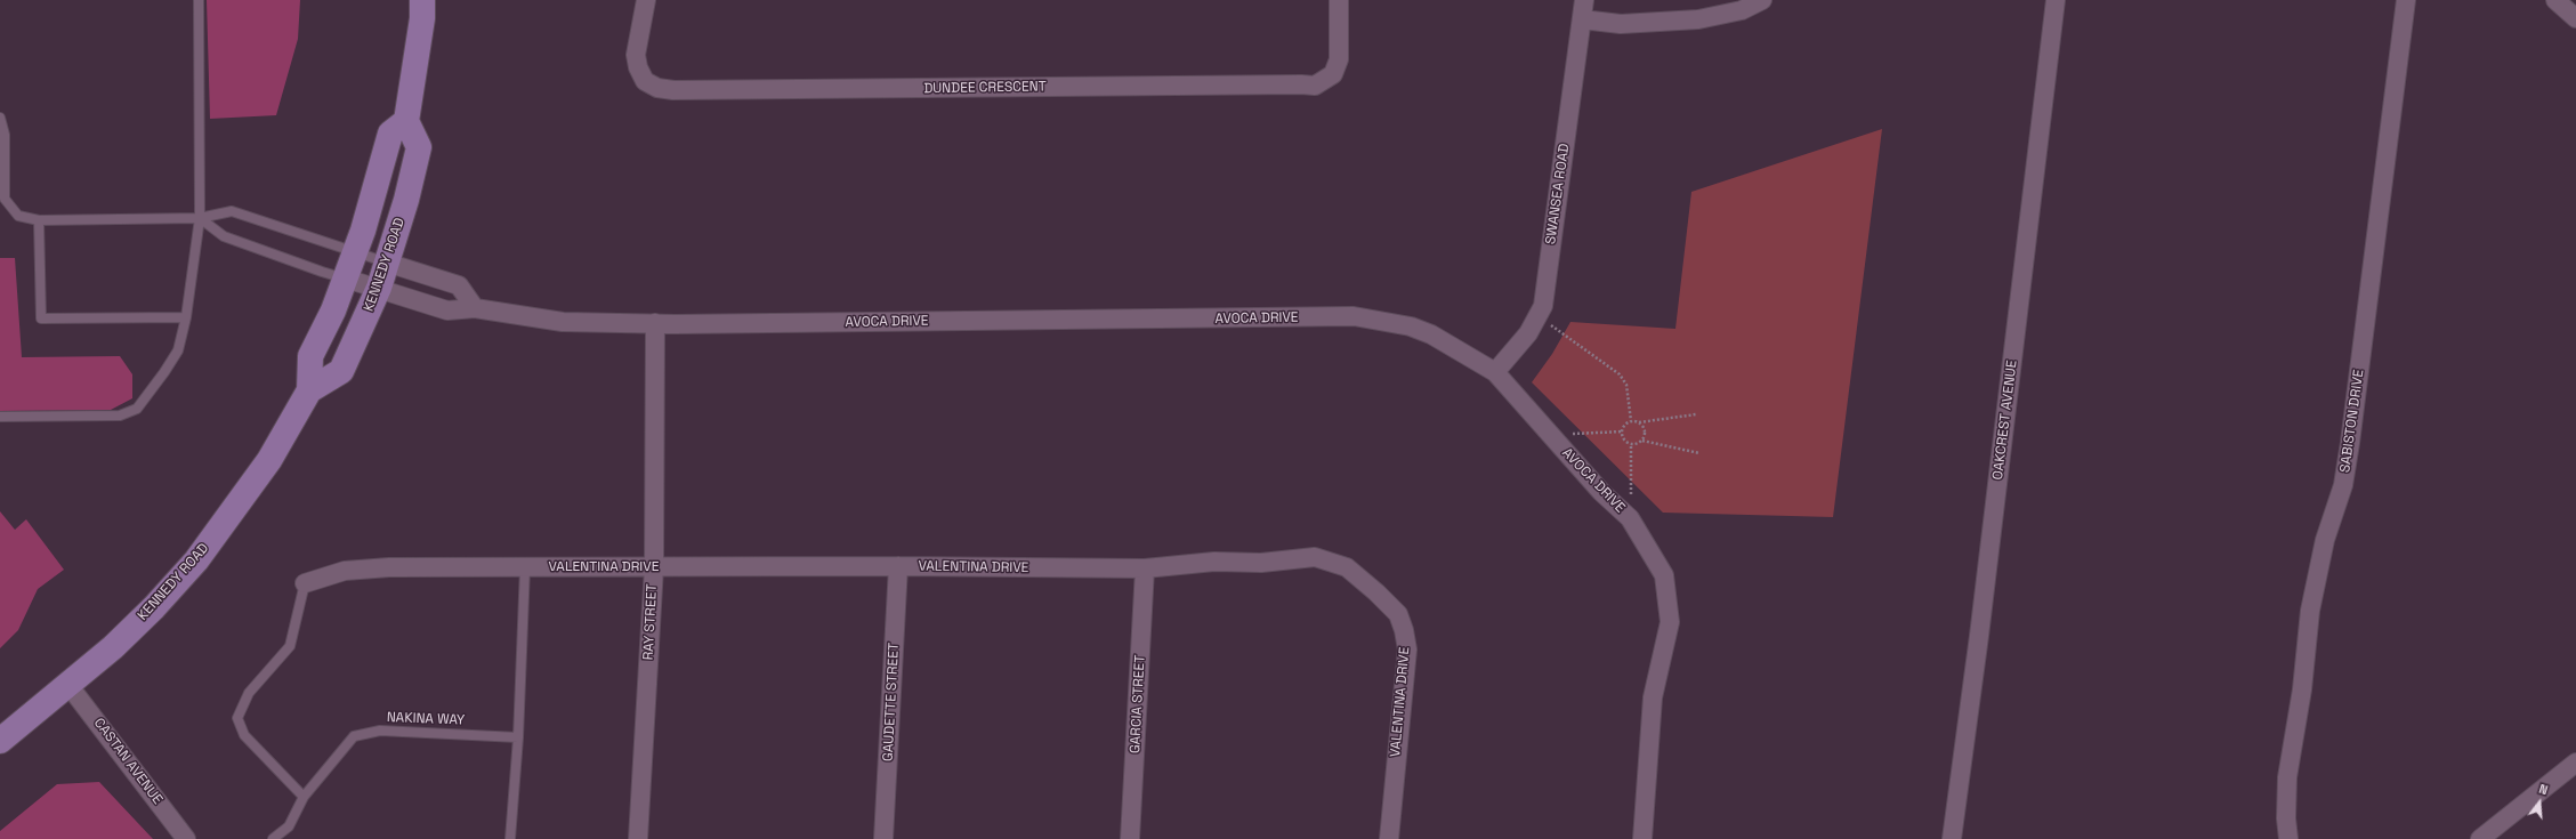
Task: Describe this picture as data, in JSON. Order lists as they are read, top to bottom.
{
  "streets": {
    "main road": ["KENNEDY ROAD"],
    "street": [
      "DUNDEE CRESCENT",
      "SWANSEA ROAD",
      "AVOCA DRIVE",
      "OAKCREST AVENUE",
      "SABISTON DRIVE",
      "VALENTINA DRIVE",
      "RAY STREET",
      "GAUDETTE STREET",
      "GARCIA STREET",
      "CASTAN AVENUE"
    ],
    "lane": ["NAKINA WAY"]
  },
  "crossings": [
    ["SWANSEA ROAD", "AVOCA DRIVE"],
    ["KENNEDY ROAD", "AVOCA DRIVE"],
    ["KENNEDY ROAD", "CASTAN AVENUE"],
    ["AVOCA DRIVE", "RAY STREET"],
    ["VALENTINA DRIVE", "RAY STREET"],
    ["VALENTINA DRIVE", "GAUDETTE STREET"],
    ["VALENTINA DRIVE", "GARCIA STREET"]
  ],
  "north": "top"
}
